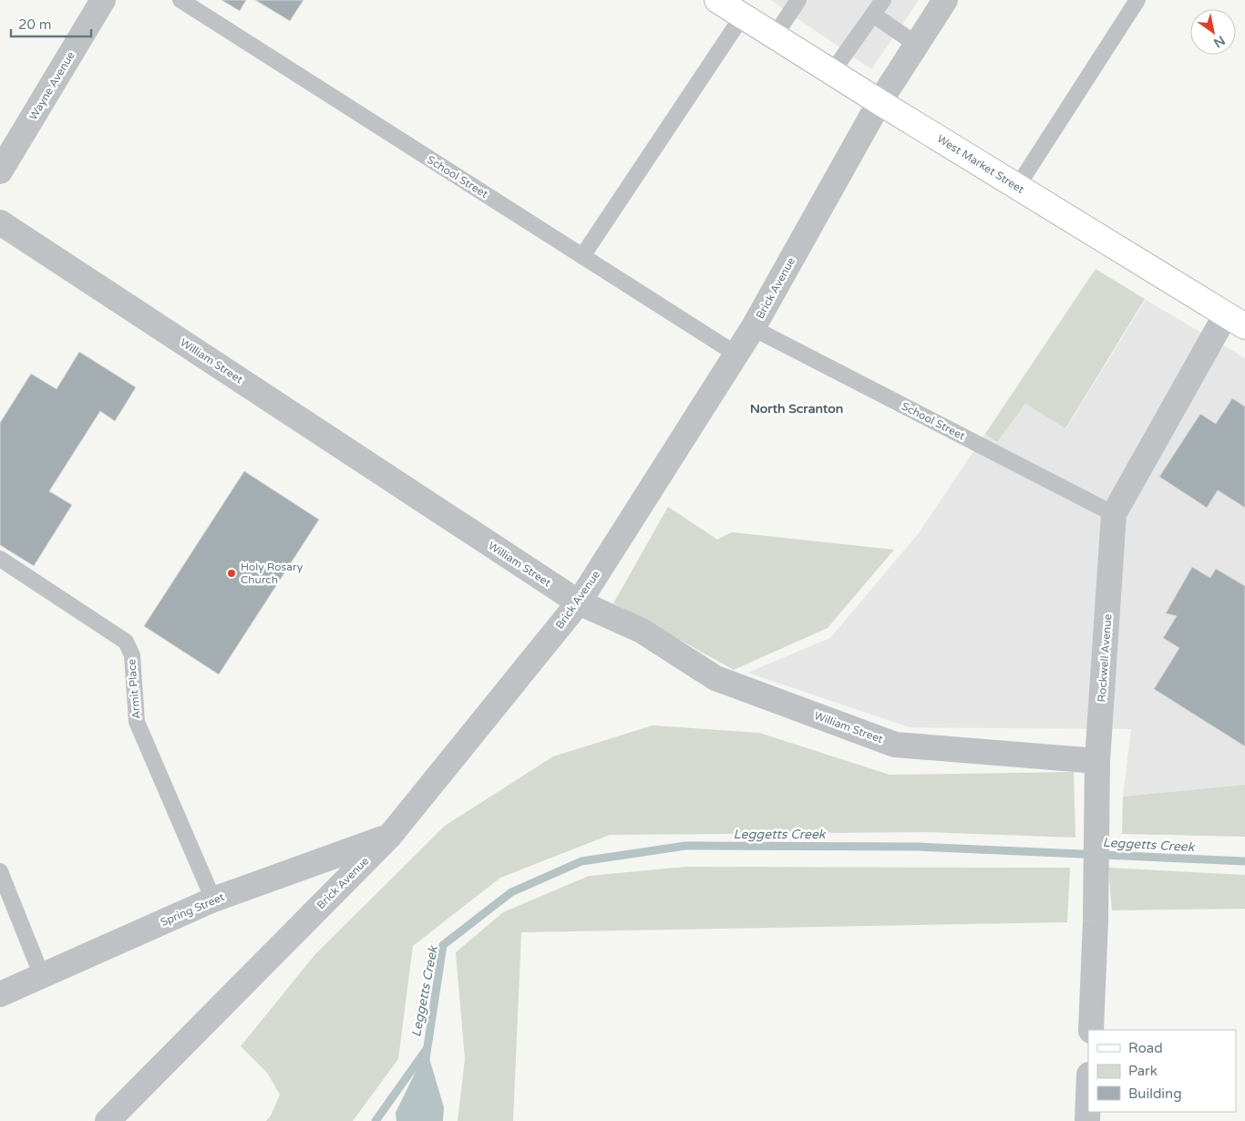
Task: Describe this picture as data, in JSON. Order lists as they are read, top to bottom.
{
  "streets": {
    "main road": ["West Market Street"],
    "street": [
      "Wayne Avenue",
      "Brick Avenue",
      "William Street",
      "Rockwell Avenue",
      "Spring Street"
    ],
    "lane": ["School Street", "Armit Place"]
  },
  "crossings": [
    ["West Market Street", "Brick Avenue"],
    ["West Market Street", "Rockwell Avenue"],
    ["School Street", "Brick Avenue"],
    ["School Street", "Rockwell Avenue"],
    ["Brick Avenue", "William Street"],
    ["Brick Avenue", "Spring Street"],
    ["William Street", "Rockwell Avenue"],
    ["Armit Place", "Spring Street"]
  ],
  "districts": ["North Scranton"],
  "water": ["Leggetts Creek"],
  "places": ["Holy Rosary Church"],
  "legend": ["Road", "Park", "Building"],
  "scale_bar": "20 m",
  "north": "bottom right"
}
